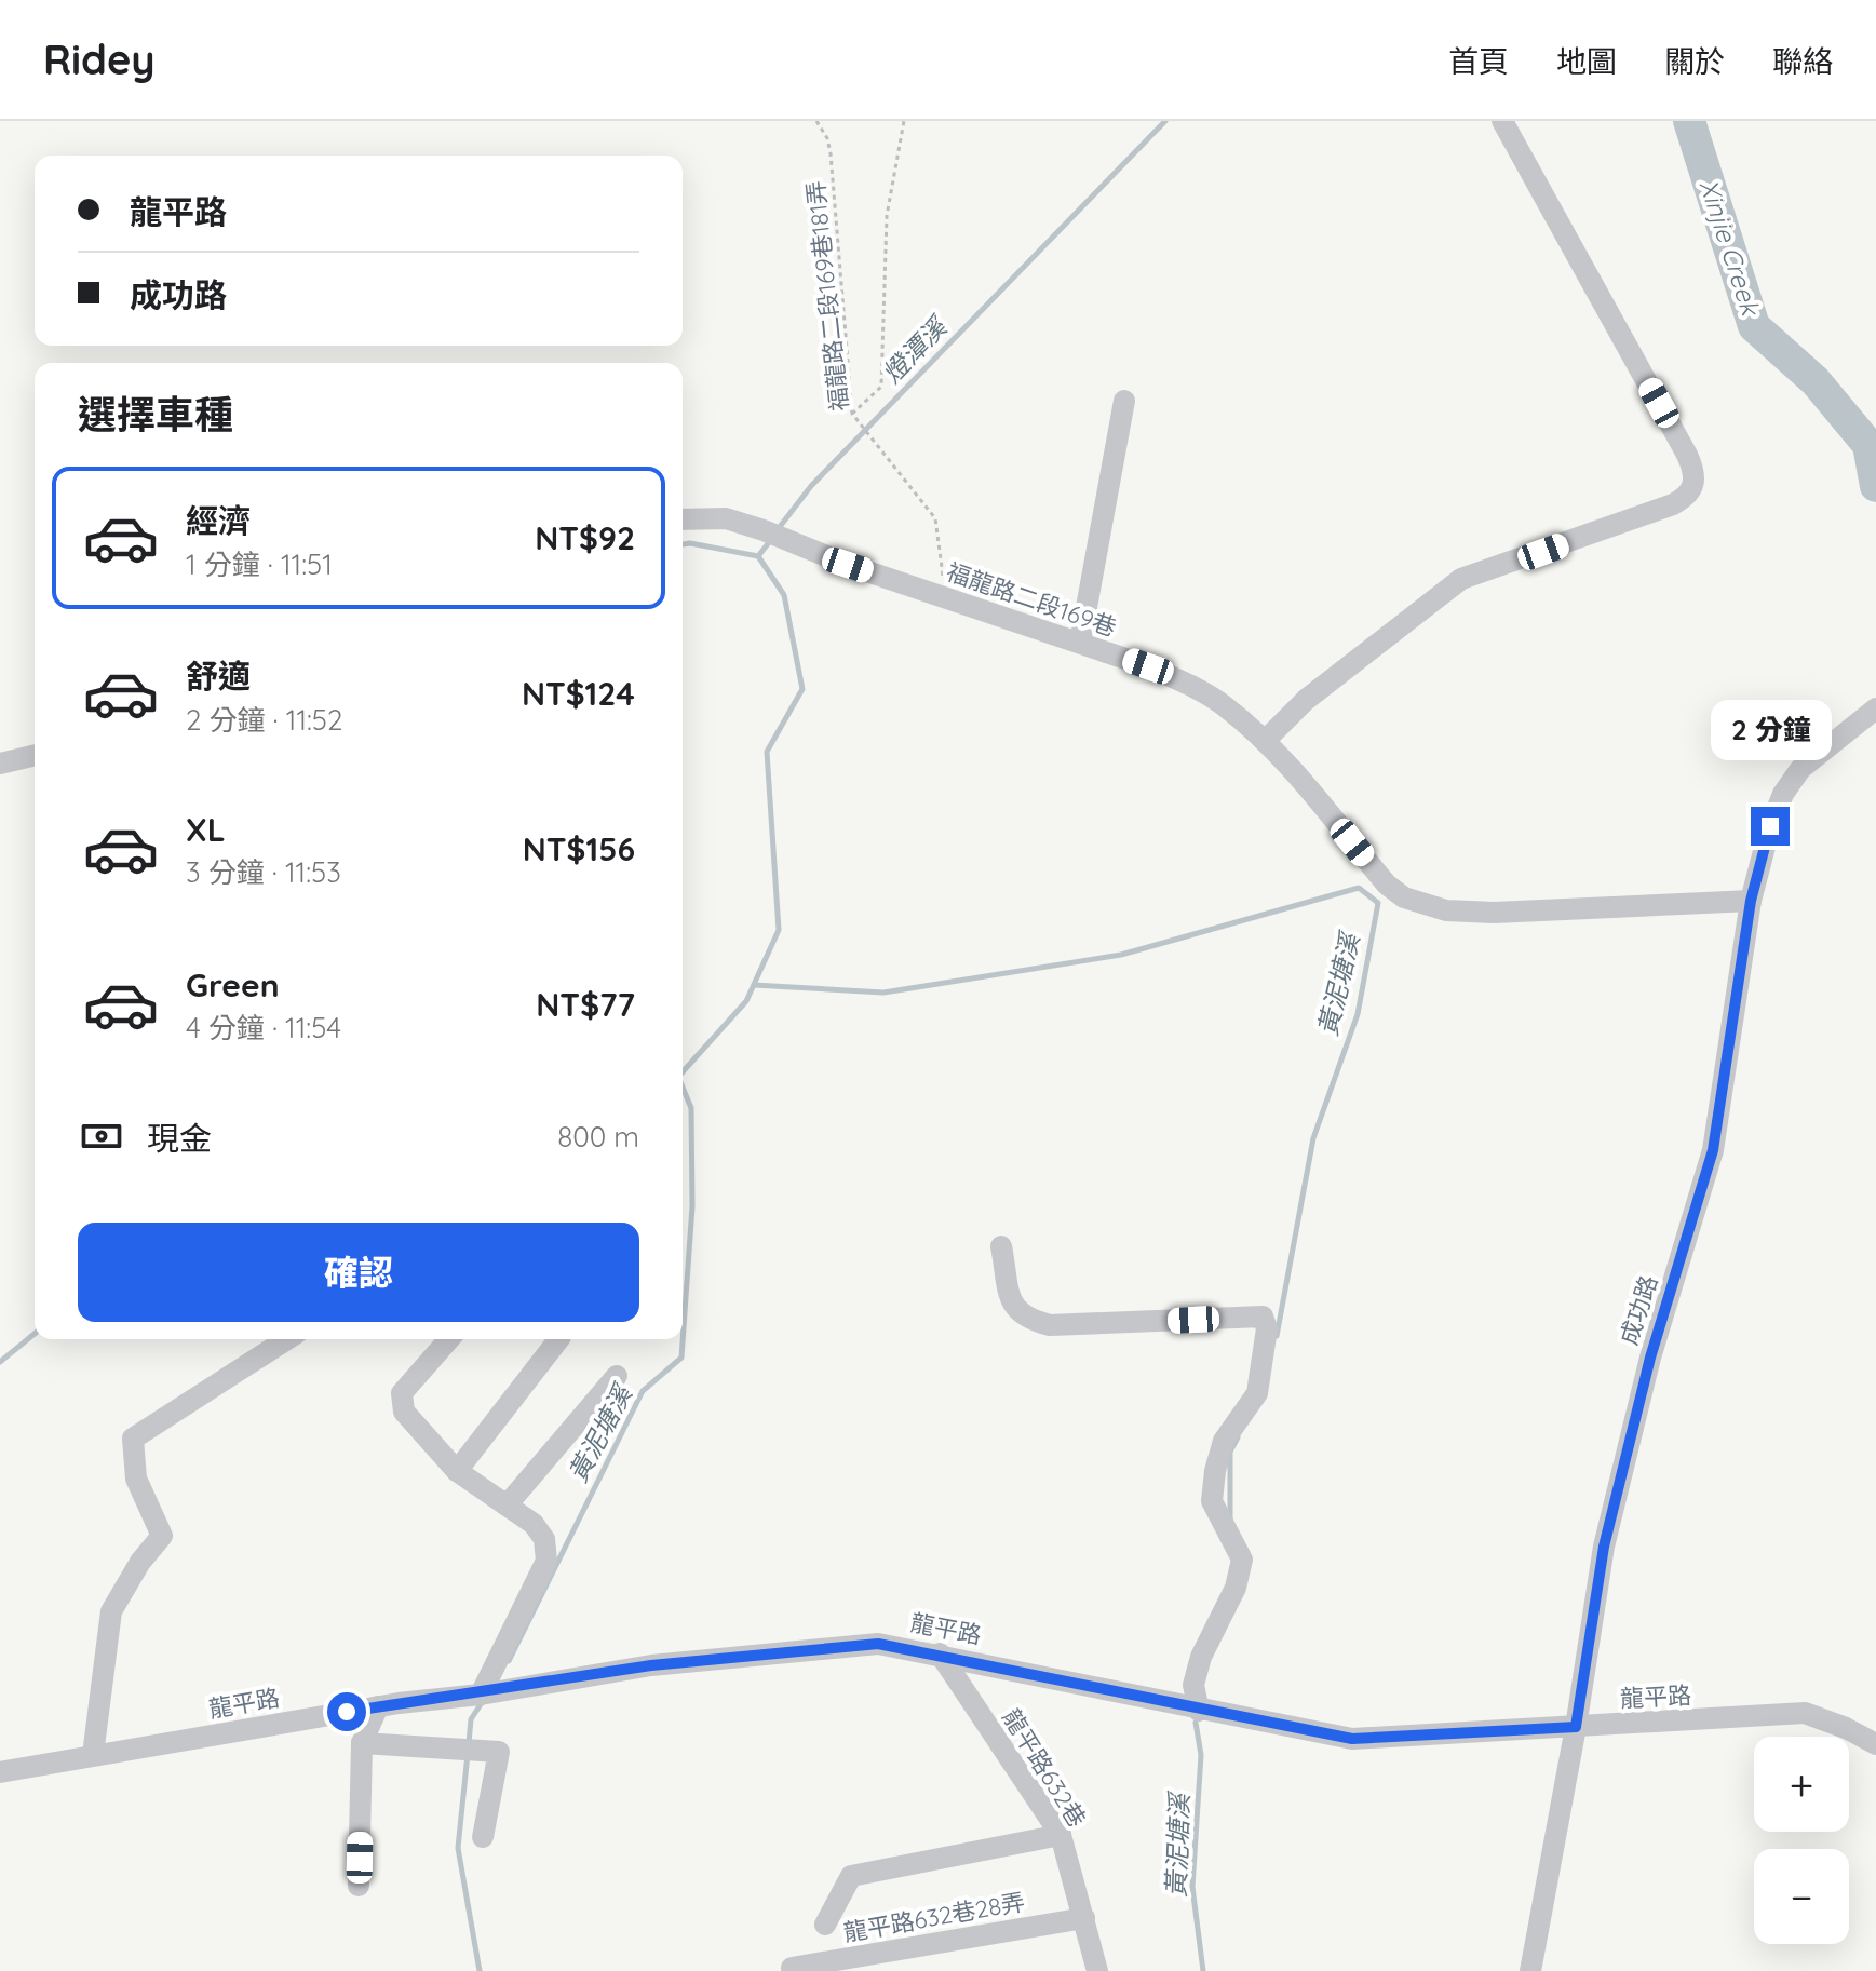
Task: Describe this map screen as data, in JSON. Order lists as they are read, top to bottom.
{
  "streets": {
    "street": [
      "福龍路二段169巷",
      "成功路",
      "龍平路",
      "龍平路632巷",
      "龍平路632巷28弄"
    ],
    "path": ["福龍路二段169巷181弄"]
  },
  "crossings": [
    ["福龍路二段169巷181弄", "福龍路二段169巷"],
    ["福龍路二段169巷", "成功路"],
    ["成功路", "龍平路"],
    ["龍平路", "龍平路632巷"],
    ["龍平路632巷", "龍平路632巷28弄"]
  ],
  "water": ["Xinjie Creek", "燈潭溪", "黃泥塘溪"],
  "page": {
    "header": "Ridey",
    "nav": [
      "首頁",
      "地圖",
      "關於",
      "聯絡"
    ],
    "banner": ["龍平路", "成功路"],
    "heading": "選擇車種",
    "list": [
      {
        "name": "經濟",
        "note": "1 分鐘 · 11:51",
        "value": "NT$92"
      },
      {
        "name": "舒適",
        "note": "2 分鐘 · 11:52",
        "value": "NT$124"
      },
      {
        "name": "XL",
        "note": "3 分鐘 · 11:53",
        "value": "NT$156"
      },
      {
        "name": "Green",
        "note": "4 分鐘 · 11:54",
        "value": "NT$77"
      }
    ],
    "bubble": "2 分鐘",
    "pay": ["現金", "800 m"],
    "buttons": "確認",
    "map_buttons": ["+", "−"]
  }
}
